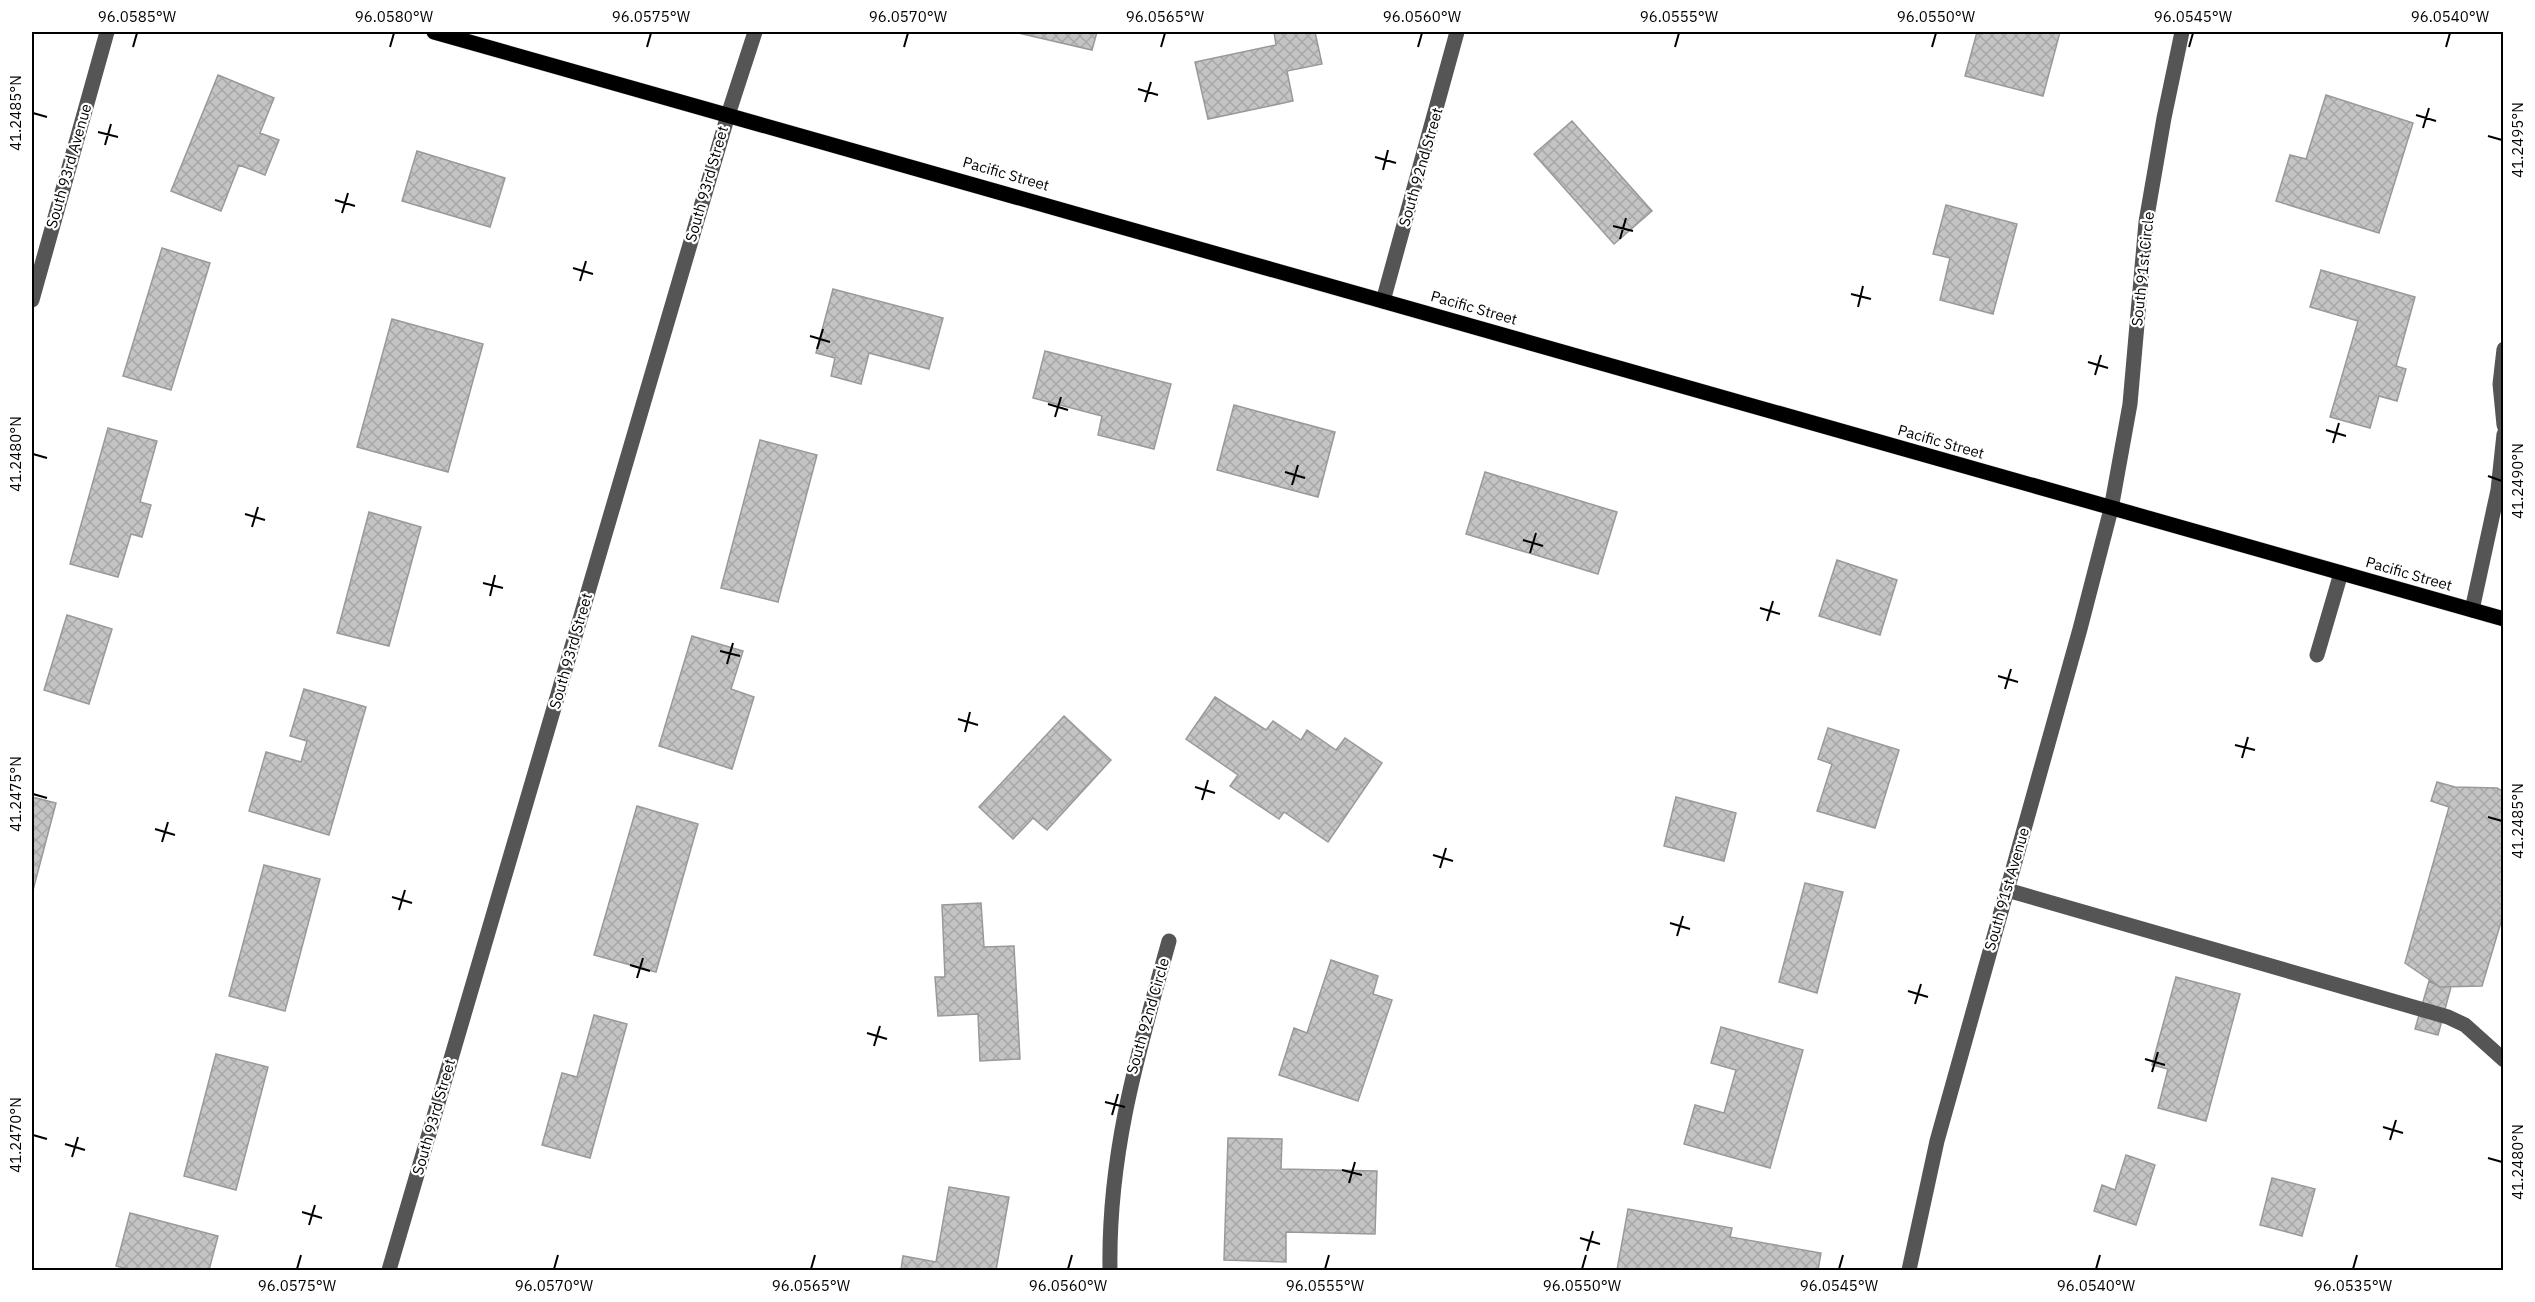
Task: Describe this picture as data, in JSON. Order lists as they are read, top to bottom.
{
  "streets": {
    "main road": ["Pacific Street"],
    "street": [
      "South 93rd Avenue",
      "South 92nd Street",
      "South 93rd Street",
      "South 91st Circle",
      "South 91st Avenue",
      "South 92nd Circle"
    ]
  },
  "crossings": [
    ["South 92nd Street", "Pacific Street"],
    ["Pacific Street", "South 93rd Street"],
    ["Pacific Street", "South 91st Circle"],
    ["Pacific Street", "South 91st Avenue"],
    ["South 91st Circle", "South 91st Avenue"]
  ],
  "coordinates": [
    "96.0585°W",
    "96.0580°W",
    "96.0575°W",
    "96.0570°W",
    "96.0565°W",
    "96.0560°W",
    "96.0555°W",
    "96.0550°W",
    "96.0545°W",
    "96.0540°W",
    "41.2485°N",
    "41.2495°N",
    "41.2480°N",
    "41.2490°N",
    "41.2475°N",
    "41.2470°N",
    "96.0535°W"
  ]
}
